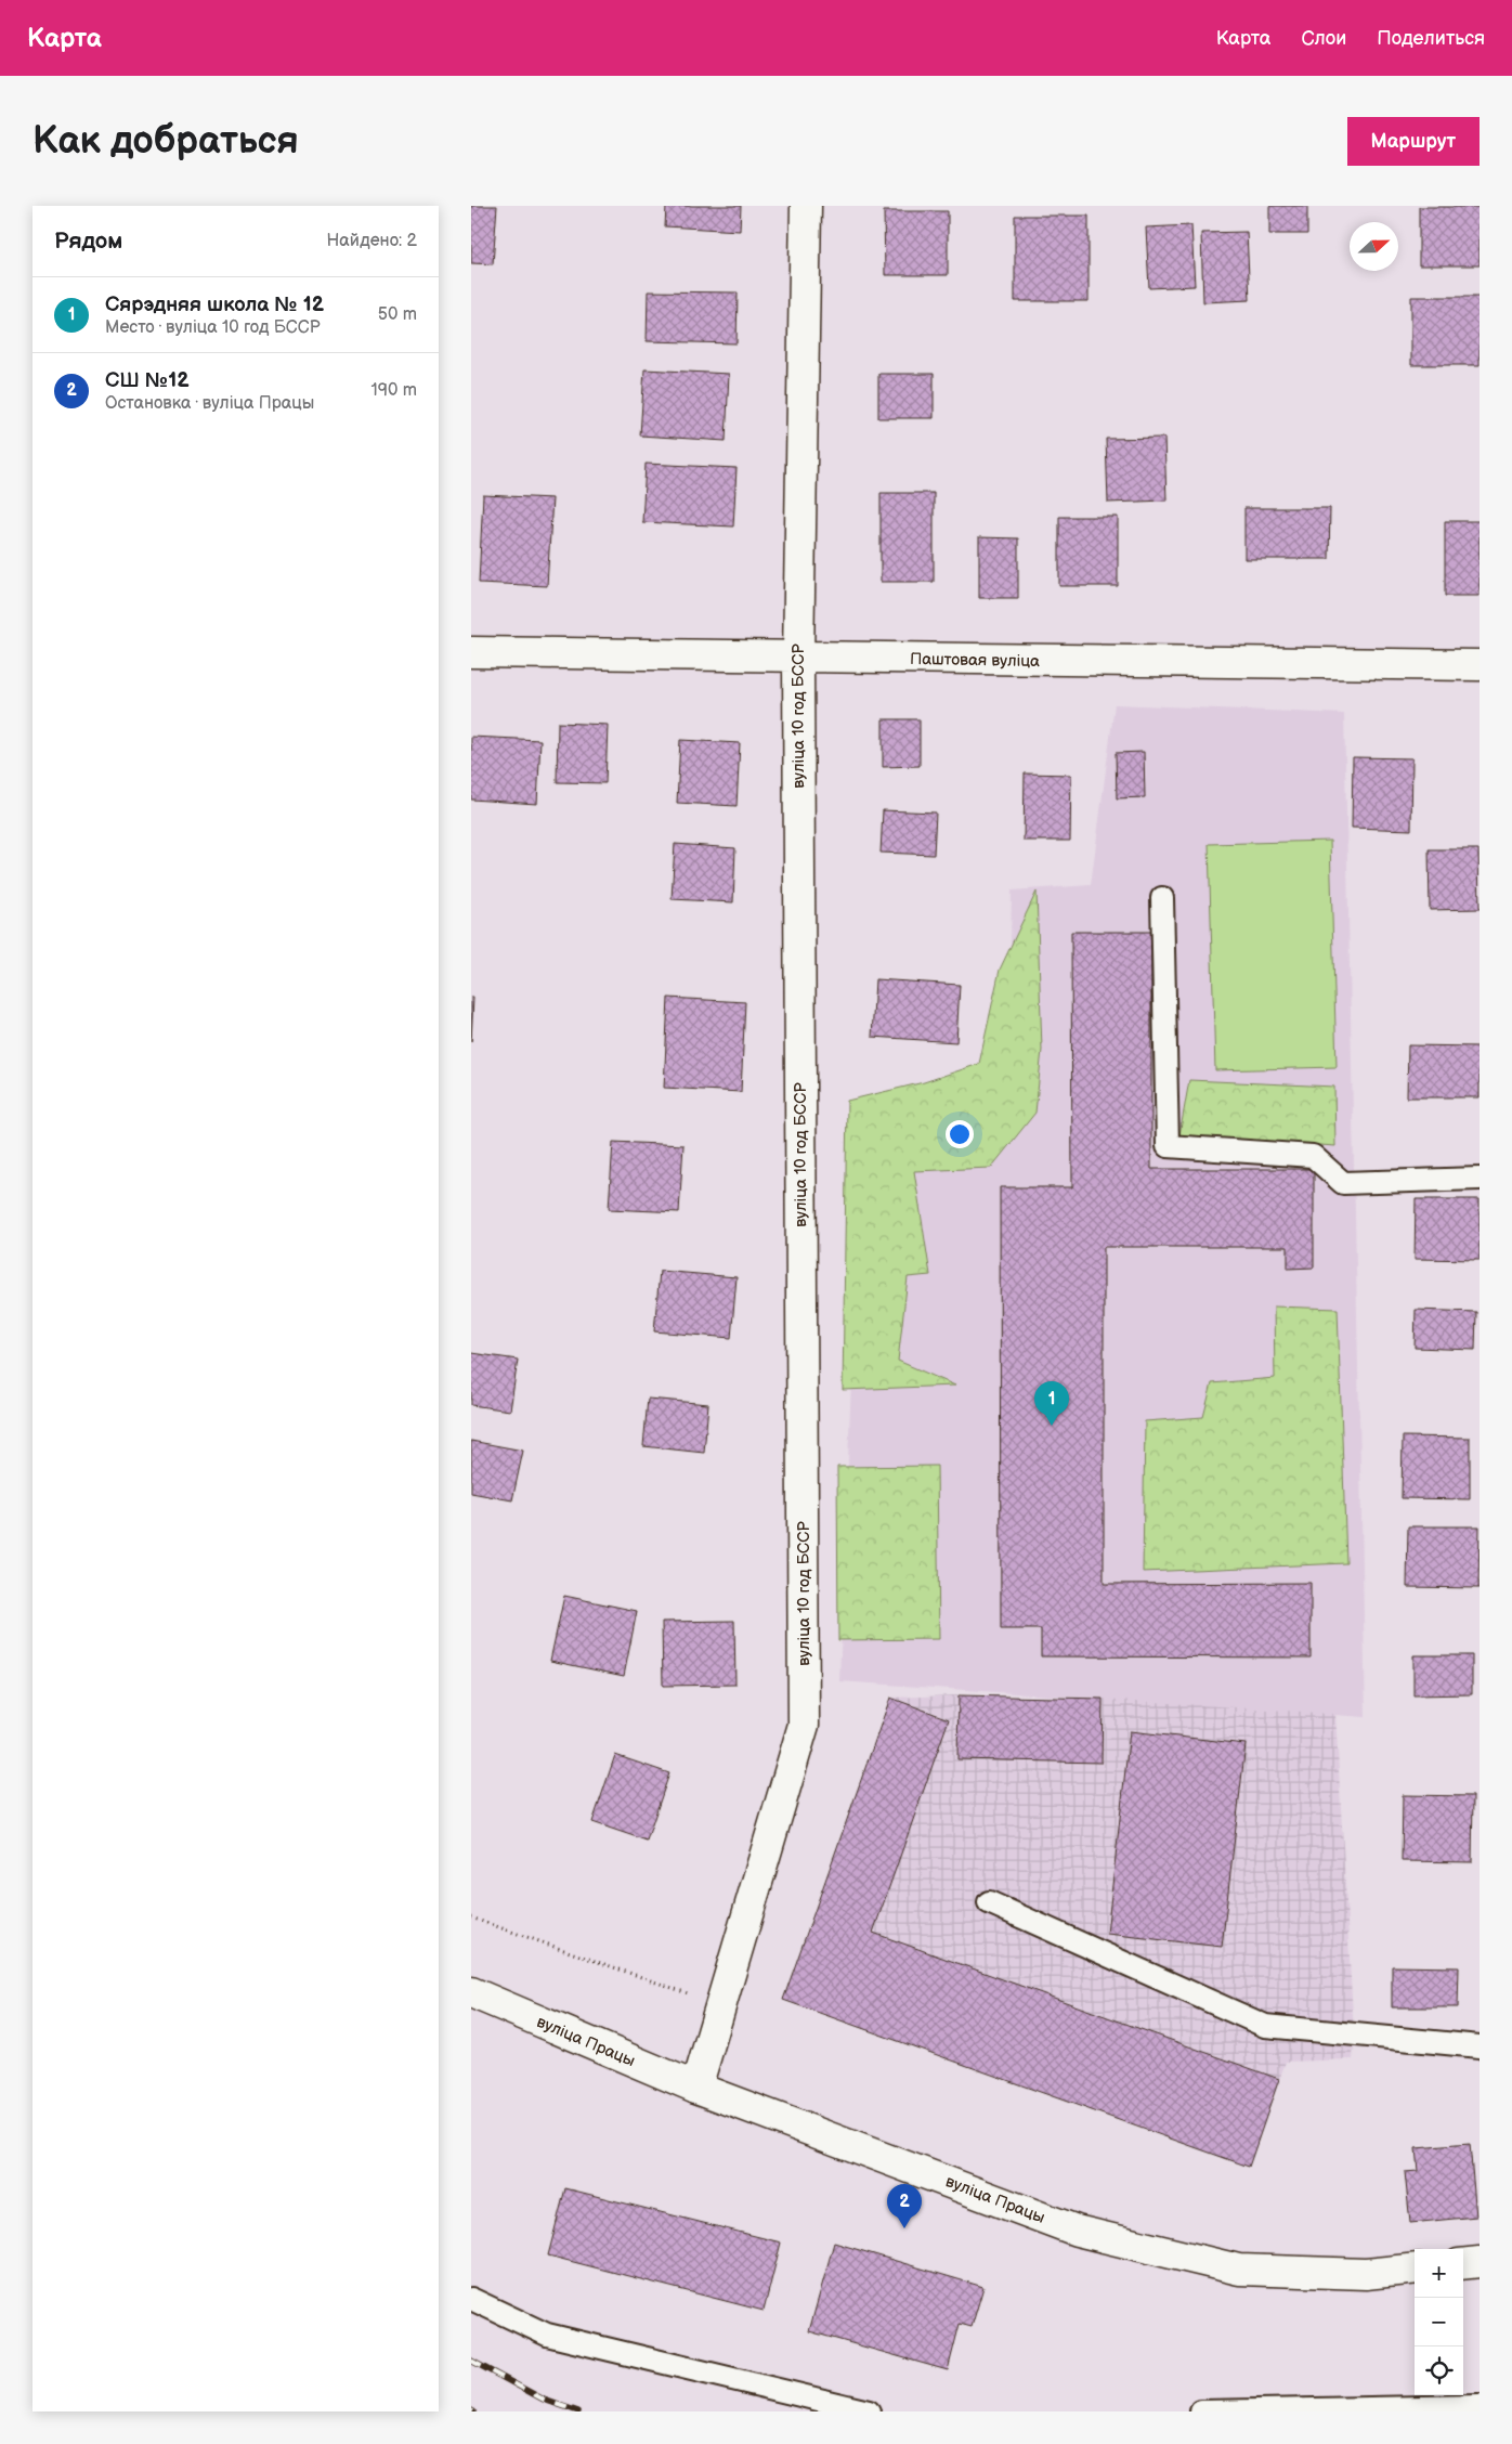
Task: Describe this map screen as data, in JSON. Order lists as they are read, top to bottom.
{
  "streets": {
    "street": ["Паштовая вуліца", "вуліца 10 год БССР", "вуліца Працы"]
  },
  "crossings": [
    ["Паштовая вуліца", "вуліца 10 год БССР"],
    ["вуліца 10 год БССР", "вуліца Працы"]
  ],
  "north": "right",
  "page": {
    "header": "Карта",
    "nav": ["Карта", "Слои", "Поделиться"],
    "buttons": "Маршрут",
    "title": "Как добраться",
    "heading": ["Рядом", "Найдено: 2"],
    "list": [
      {
        "mark": "1",
        "name": "Сярэдняя школа № 12",
        "note": "Место · вуліца 10 год БССР",
        "value": "50 m"
      },
      {
        "mark": "2",
        "name": "СШ №12",
        "note": "Остановка · вуліца Працы",
        "value": "190 m"
      }
    ],
    "pins": ["1", "2"],
    "map_buttons": ["+", "−"]
  }
}
